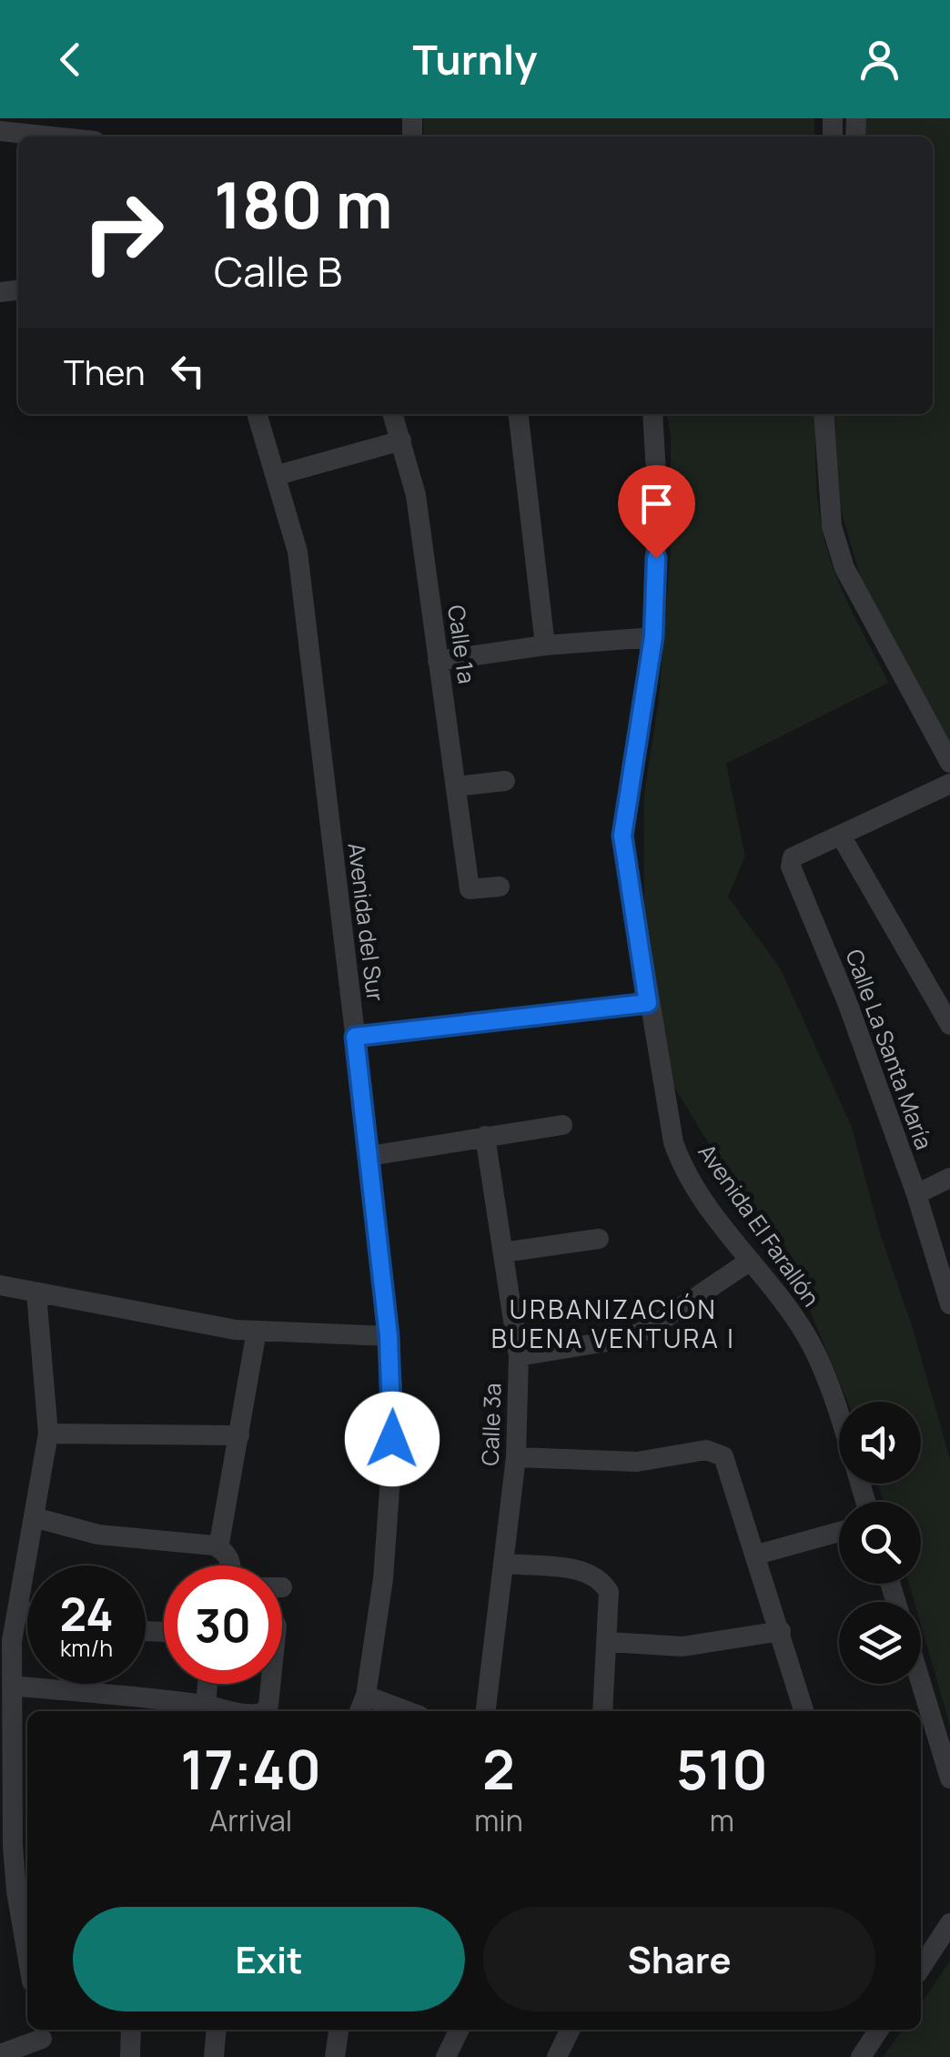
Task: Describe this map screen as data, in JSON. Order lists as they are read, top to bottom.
{
  "streets": {
    "street": [
      "Calle 1a",
      "Avenida del Sur",
      "Calle La Santa María",
      "Avenida El Farallón",
      "Calle 3a"
    ]
  },
  "districts": ["URBANIZACIÓN BUENA VENTURA I"],
  "page": {
    "header": "Turnly",
    "turn": ["180 m", "Calle B"],
    "then": "Then",
    "speed": "24 km/h",
    "limit": "30",
    "eta": [
      "17:40",
      "Arrival",
      "2",
      "min",
      "510",
      "m"
    ],
    "buttons": ["Exit", "Share"]
  }
}
